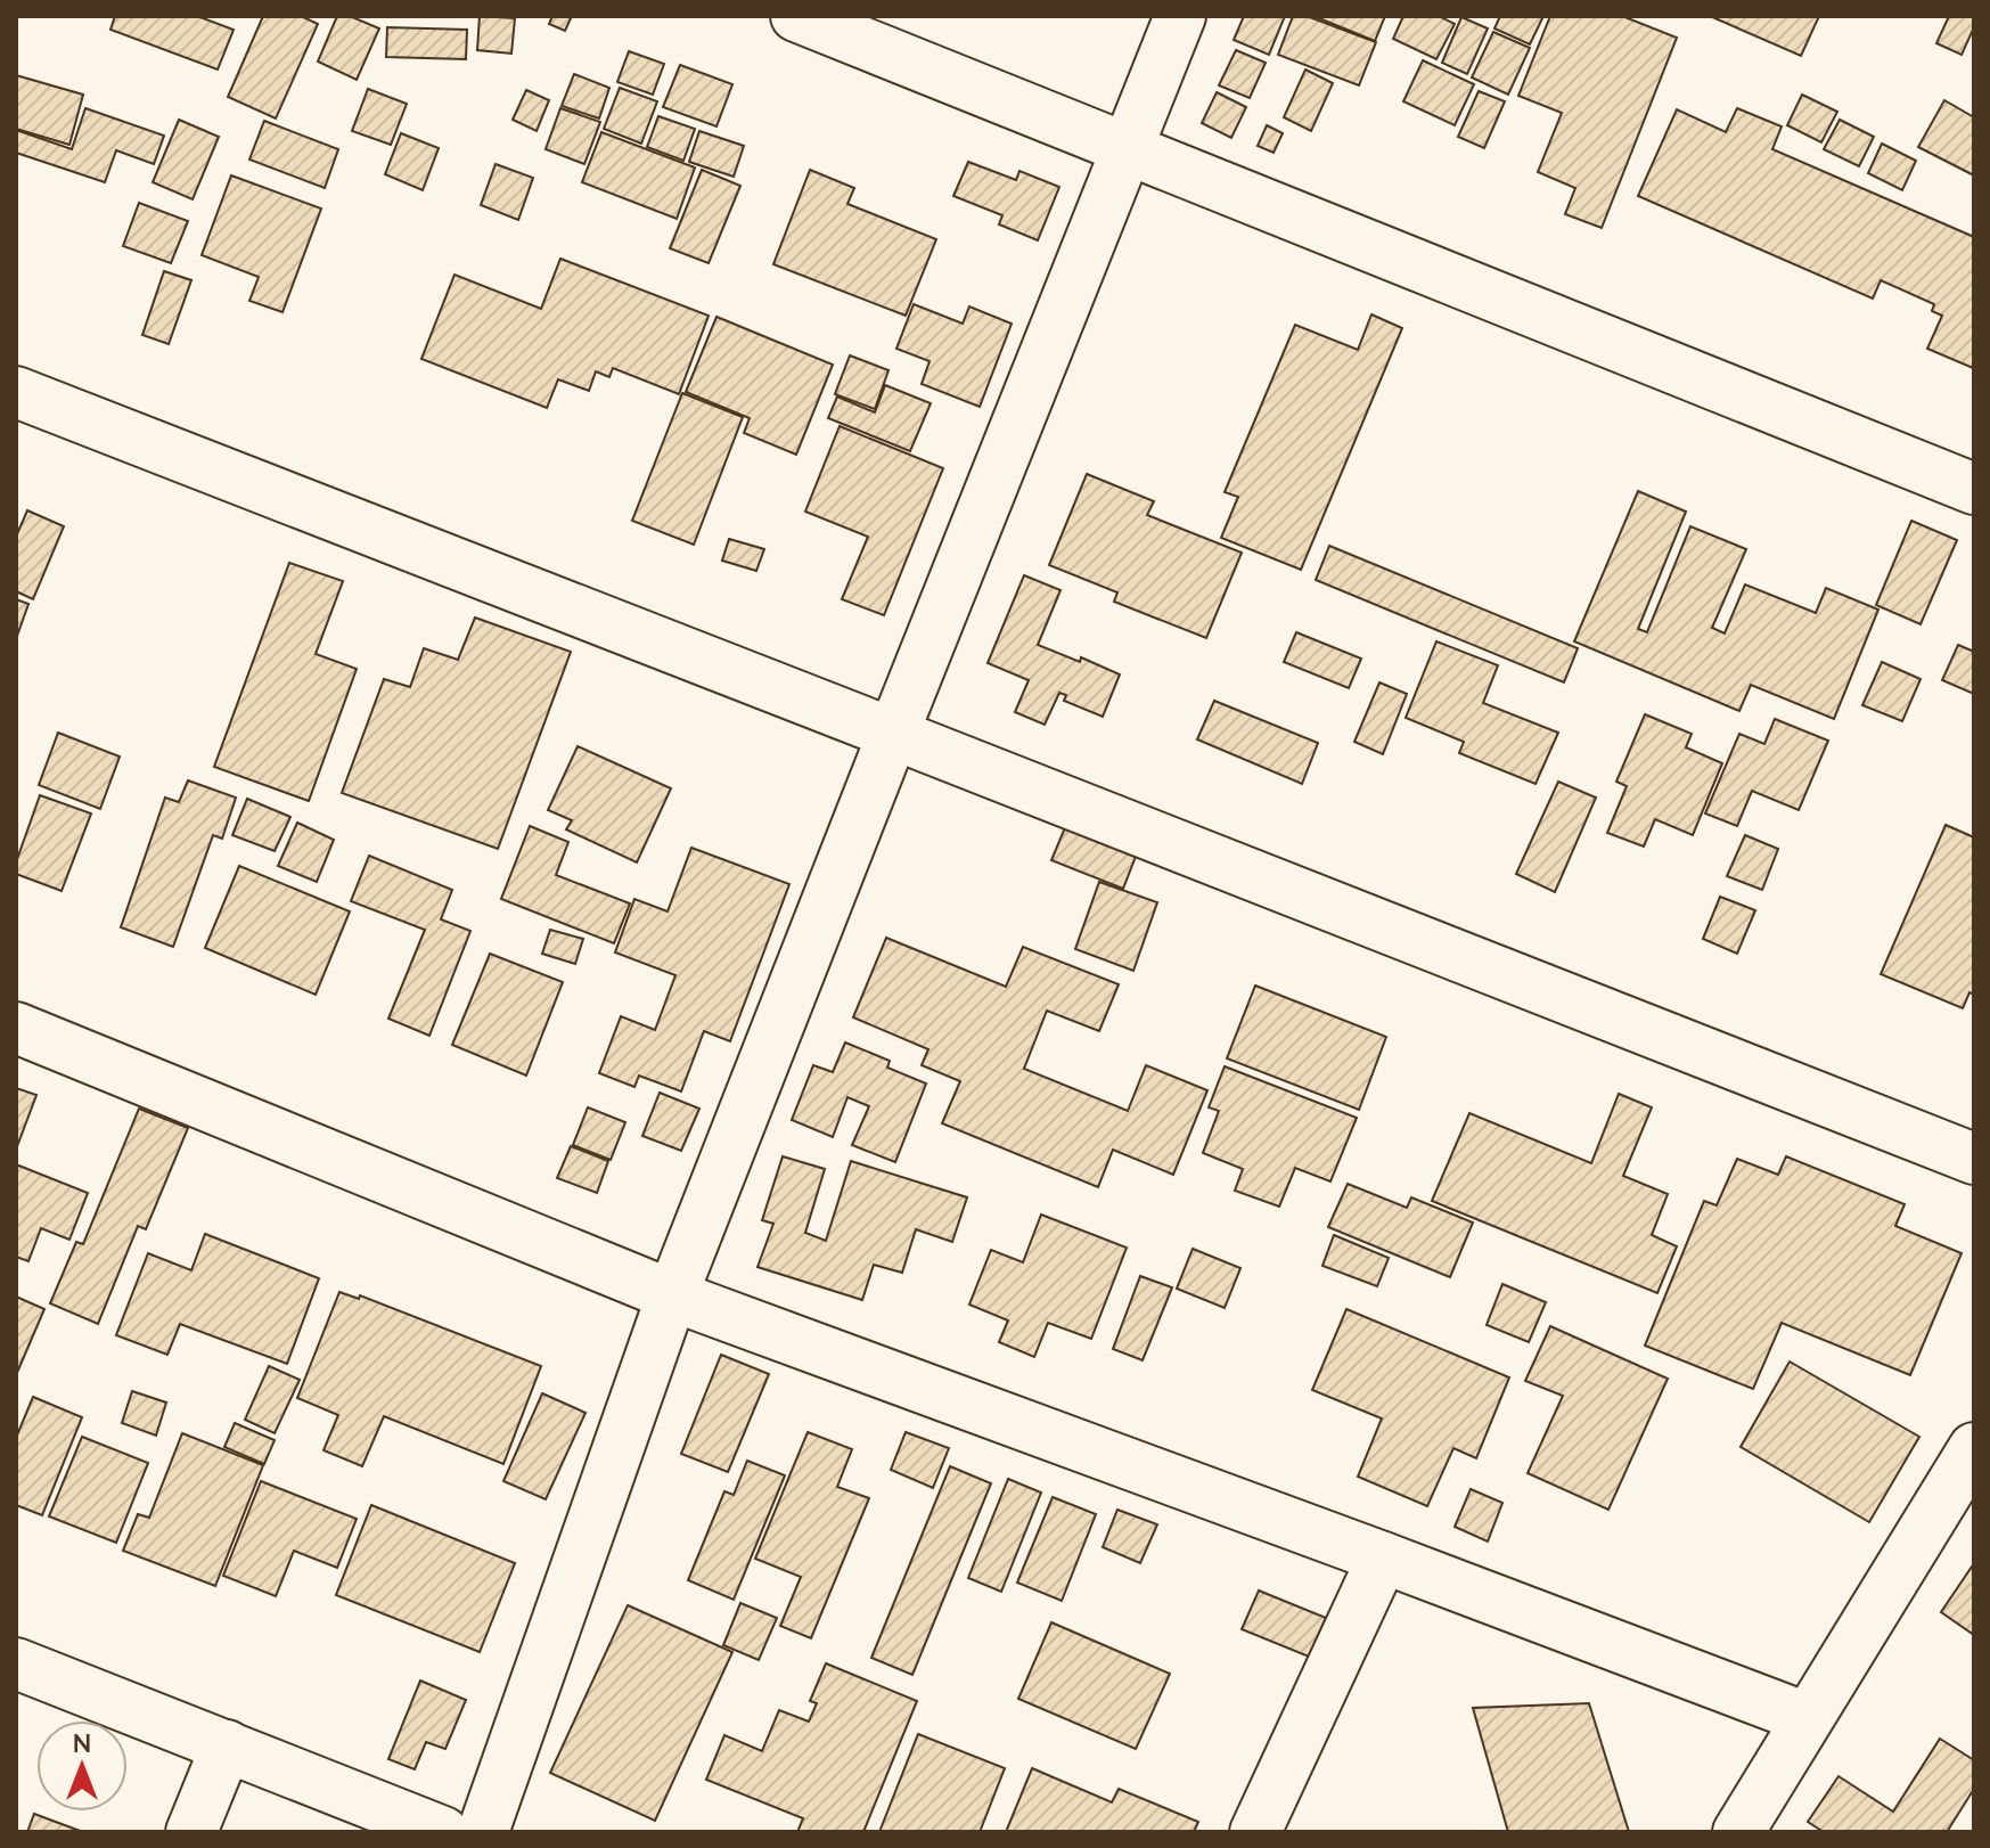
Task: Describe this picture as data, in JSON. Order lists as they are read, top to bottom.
{
  "north": "top"
}
